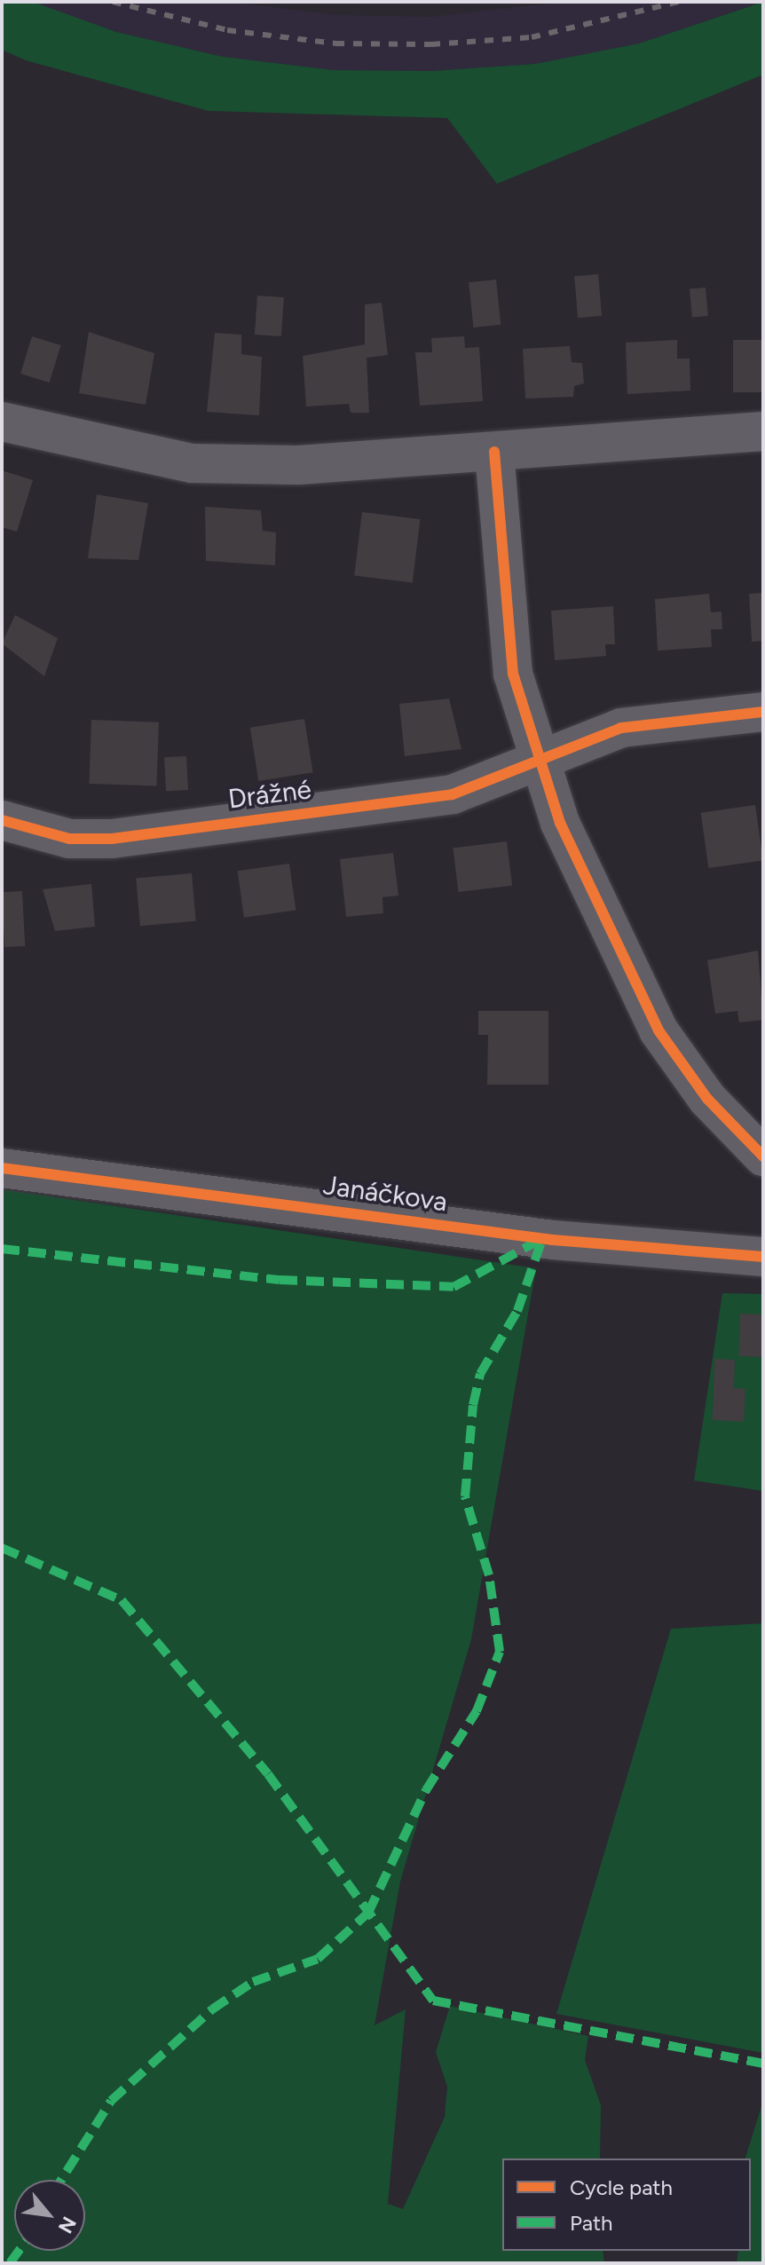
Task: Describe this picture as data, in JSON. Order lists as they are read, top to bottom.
{
  "streets": {
    "street": ["Drážné", "Janáčkova"]
  },
  "legend": ["Cycle path", "Path"],
  "north": "bottom right"
}
